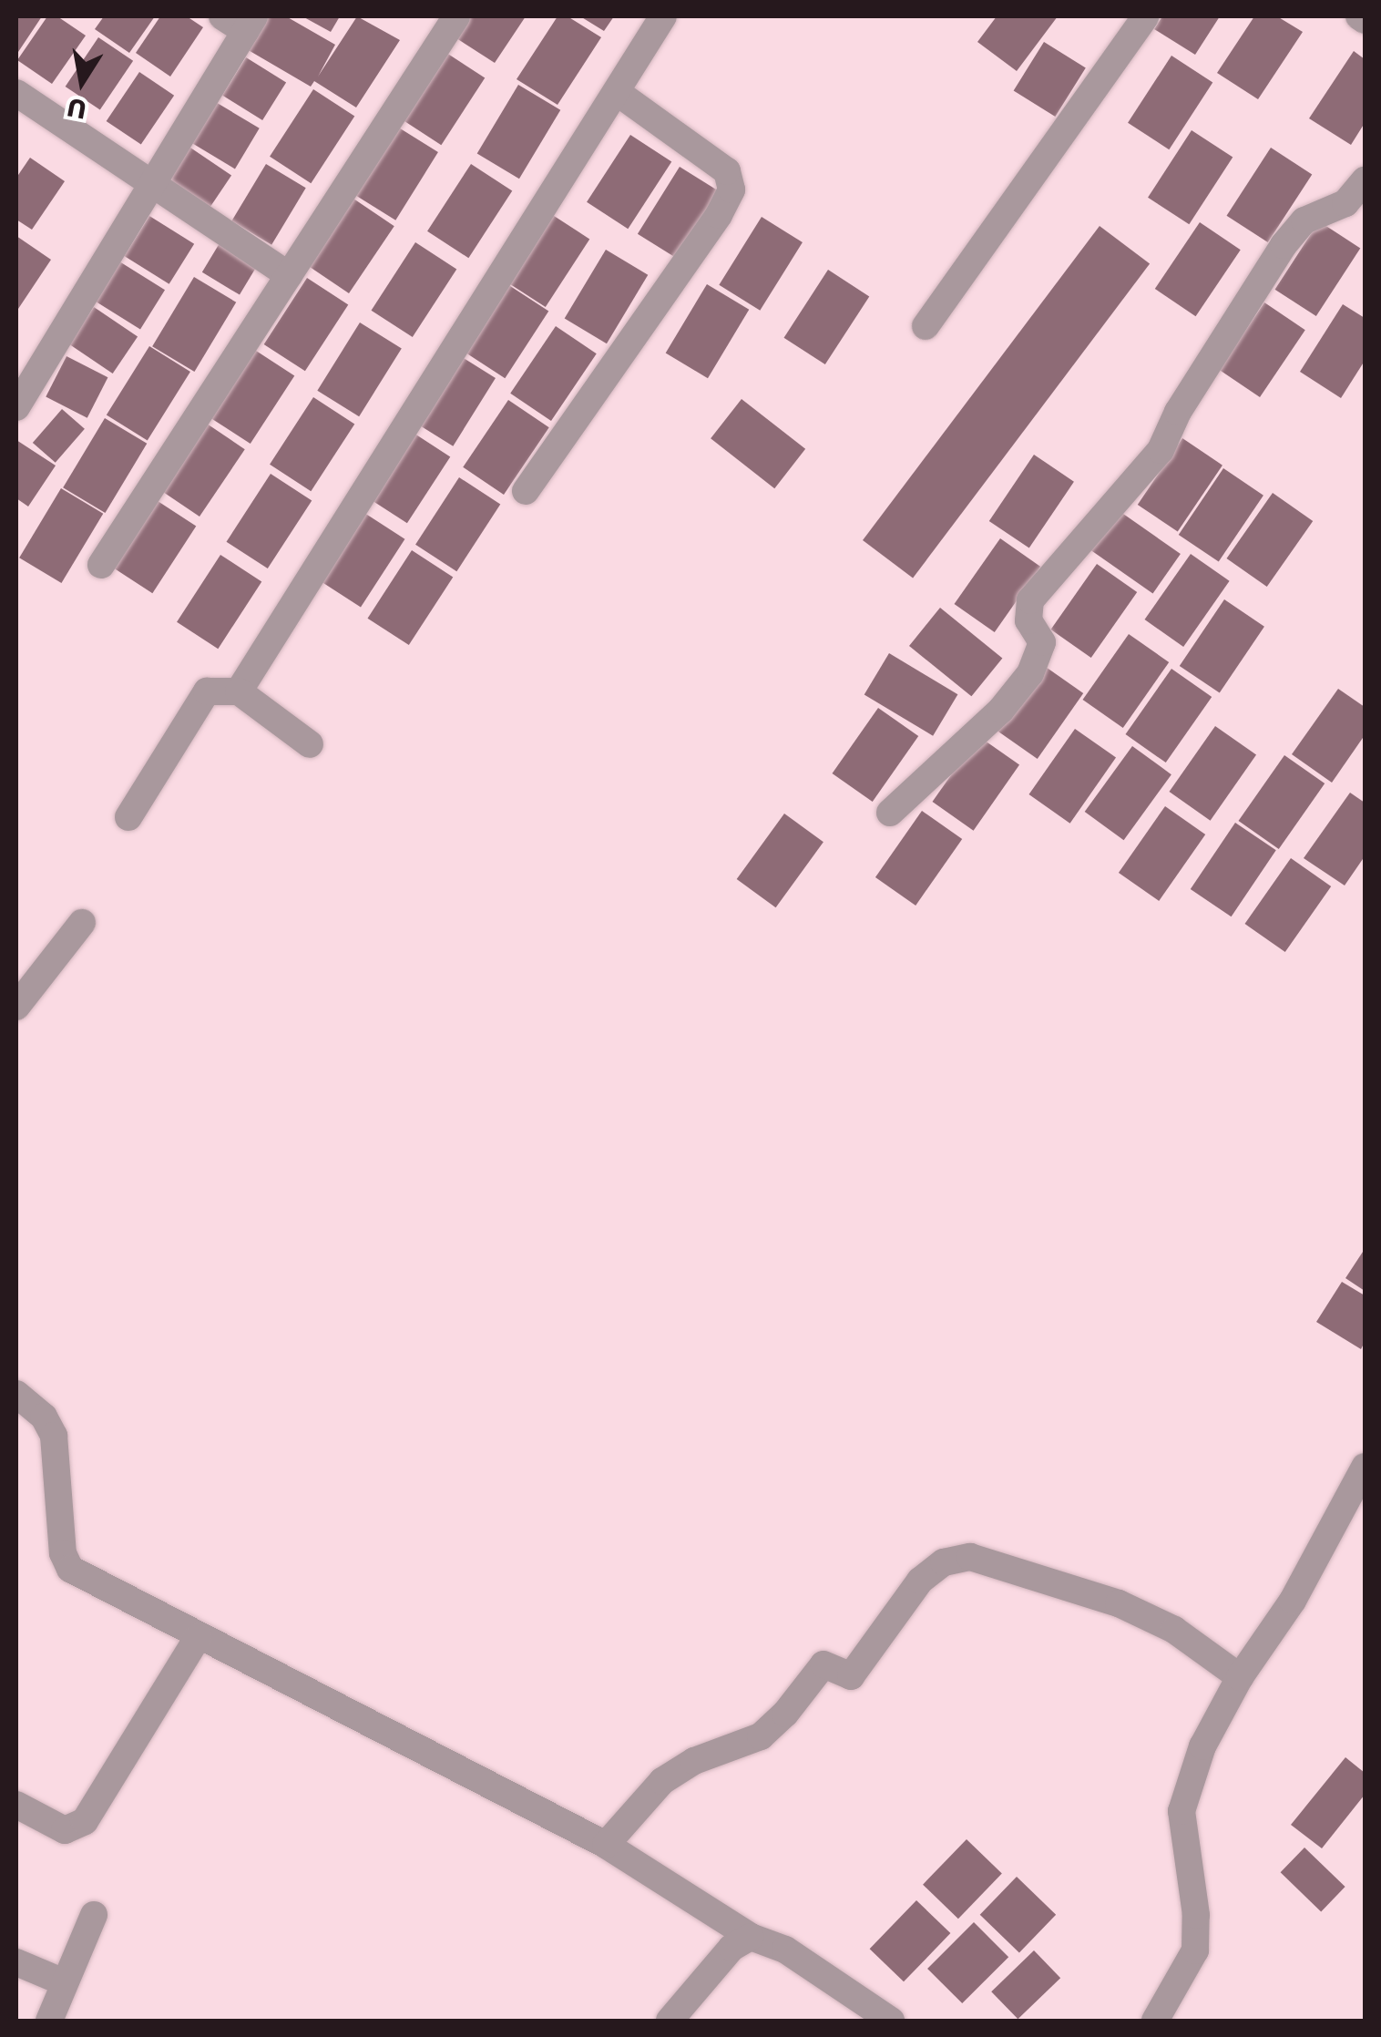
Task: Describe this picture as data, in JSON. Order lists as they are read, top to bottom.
{
  "north": "bottom"
}
